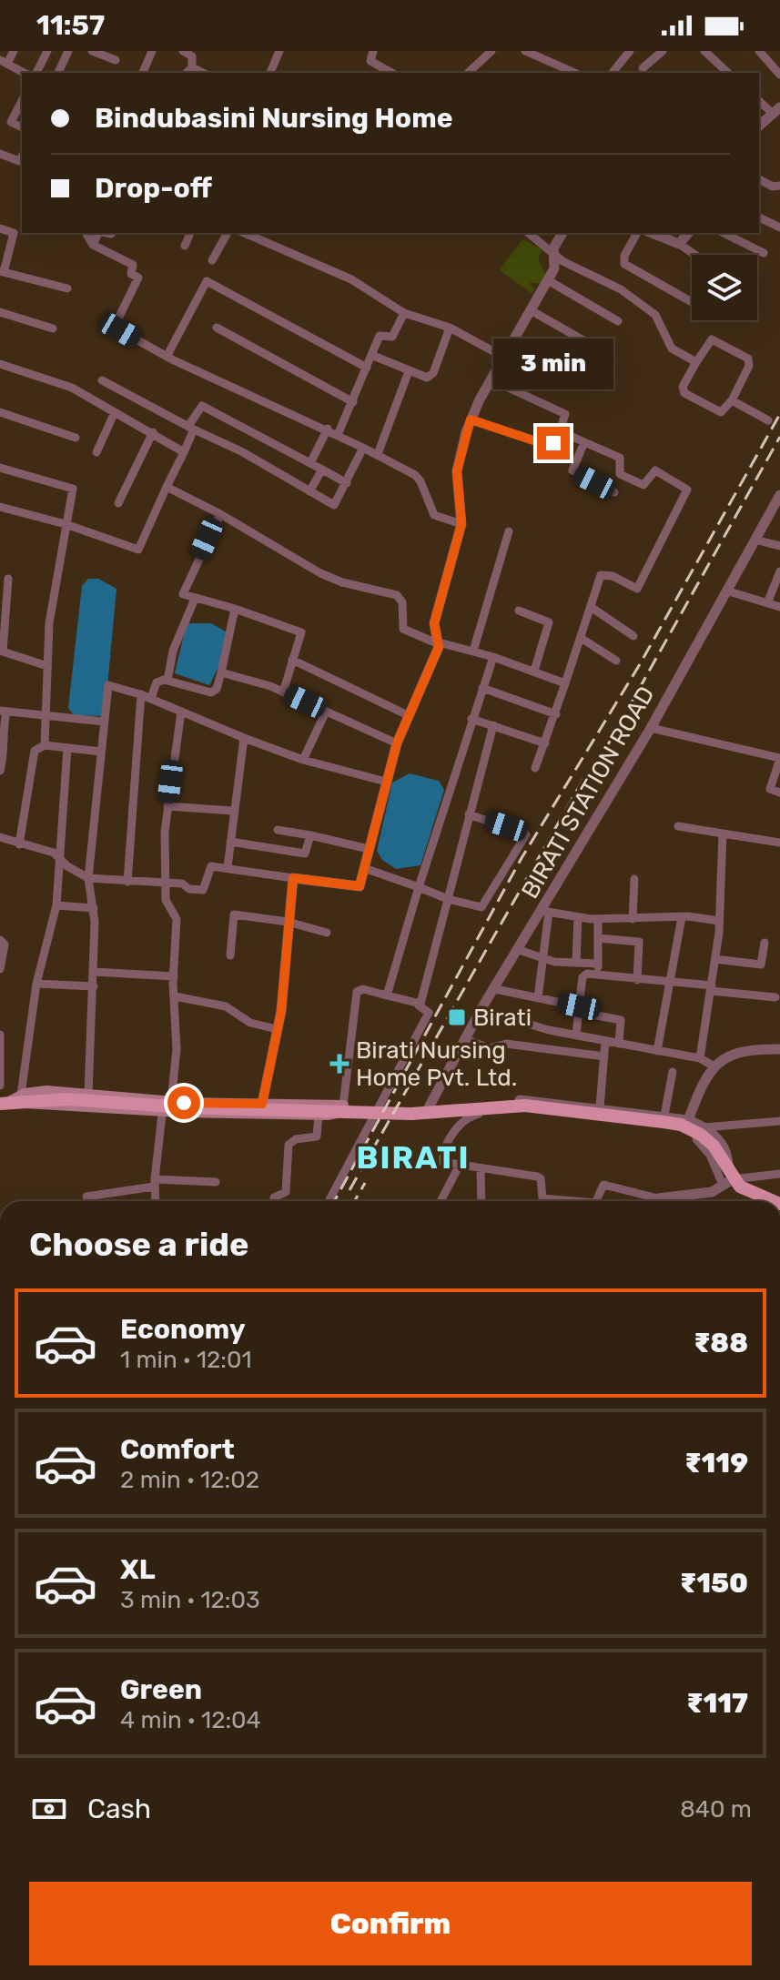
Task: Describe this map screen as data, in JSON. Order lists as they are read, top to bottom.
{
  "streets": {
    "street": ["BIRATI STATION ROAD"]
  },
  "districts": ["BIRATI"],
  "places": {
    "transit": ["Birati"],
    "health": ["Birati Nursing Home Pvt. Ltd."]
  },
  "page": {
    "status": "11:57",
    "banner": ["Bindubasini Nursing Home", "Drop-off"],
    "bubble": "3 min",
    "heading": "Choose a ride",
    "list": [
      {
        "name": "Economy",
        "note": "1 min · 12:01",
        "value": "₹88"
      },
      {
        "name": "Comfort",
        "note": "2 min · 12:02",
        "value": "₹119"
      },
      {
        "name": "XL",
        "note": "3 min · 12:03",
        "value": "₹150"
      },
      {
        "name": "Green",
        "note": "4 min · 12:04",
        "value": "₹117"
      }
    ],
    "pay": ["Cash", "840 m"],
    "buttons": "Confirm"
  }
}
